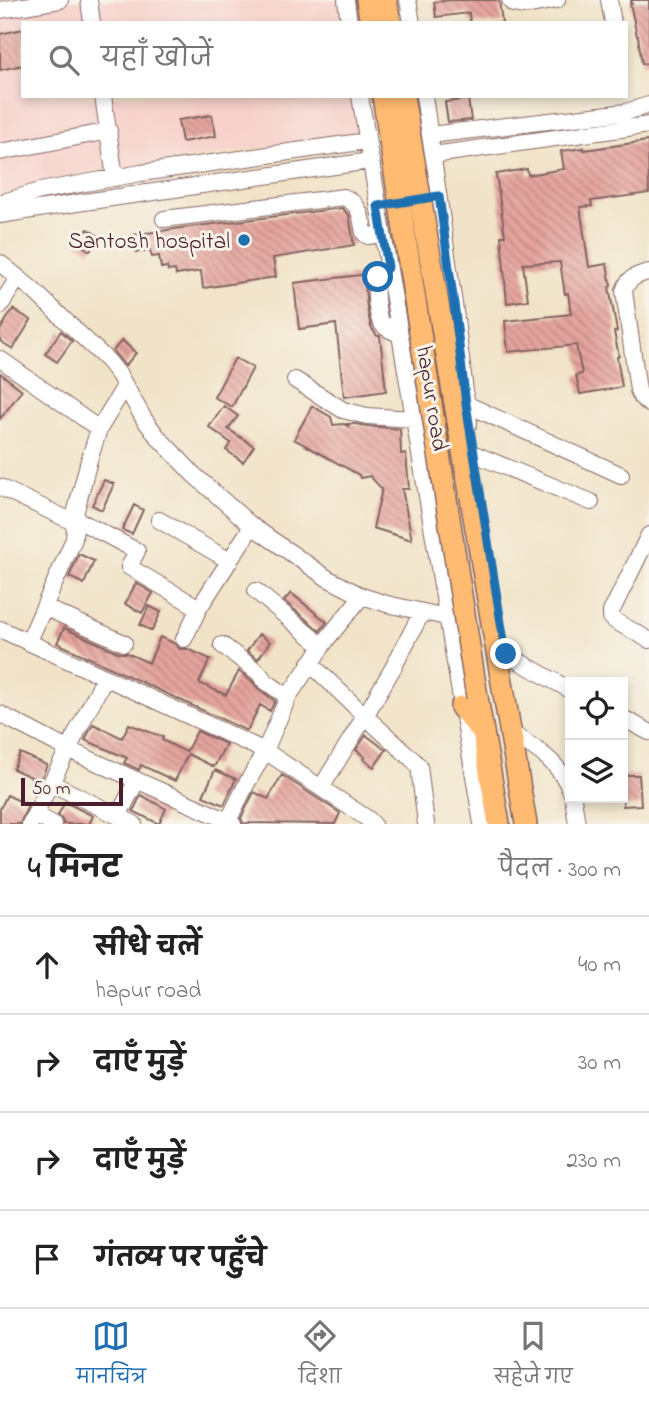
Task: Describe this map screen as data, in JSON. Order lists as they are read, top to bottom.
{
  "streets": {
    "street": ["hapur road"]
  },
  "places": ["Santosh hospital"],
  "scale_bar": "50 m",
  "page": {
    "search": "यहाँ खोजें",
    "scale": "50 m",
    "heading": ["4 मिनट", "पैदल · 300 m"],
    "list": [
      ["सीधे चलें", "hapur road", "40 m"],
      ["दाएँ मुड़ें", "30 m"],
      ["दाएँ मुड़ें", "230 m"],
      "गंतव्य पर पहुँचे"
    ],
    "nav": ["मानचित्र", "दिशा", "सहेजे गए"]
  }
}
